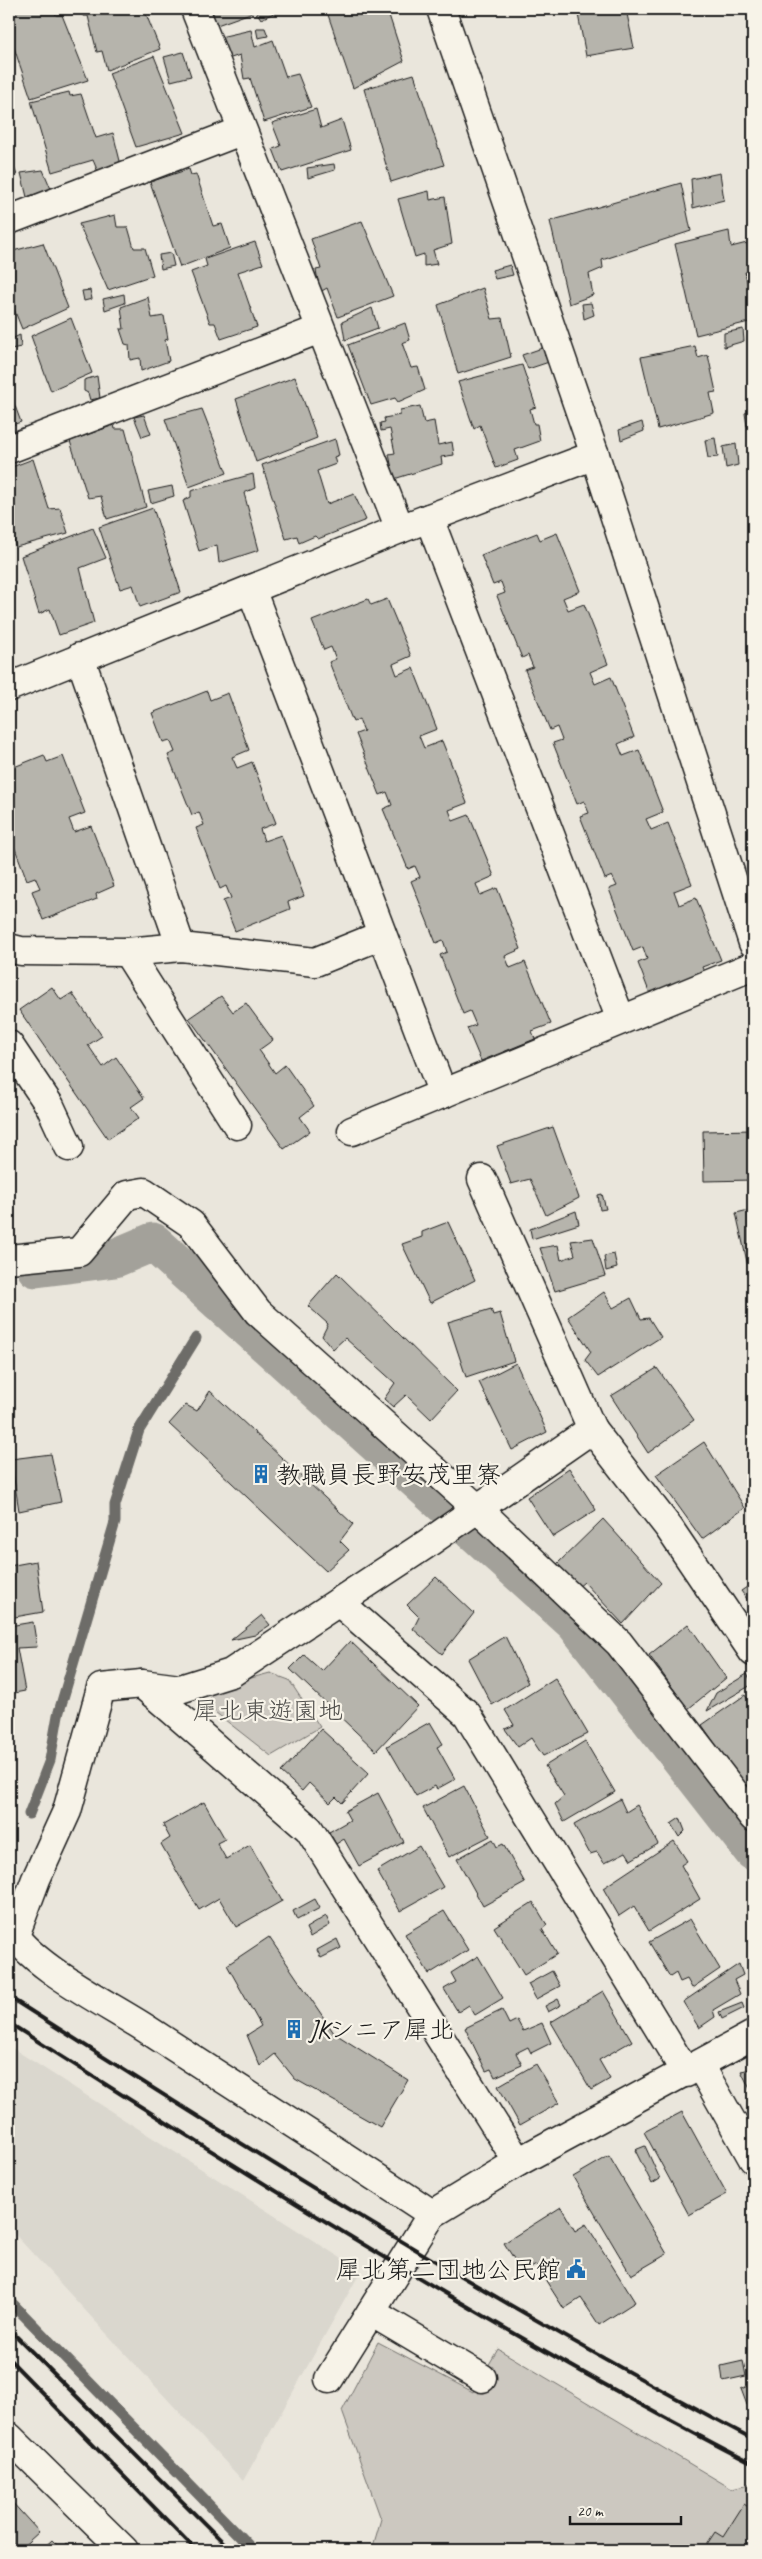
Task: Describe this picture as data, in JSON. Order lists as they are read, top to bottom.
{
  "parks": ["犀北東遊園地"],
  "places": {
    "building": ["教職員長野安茂里寮", "JKシニア犀北"],
    "public building": ["犀北第二団地公民館"]
  },
  "scale_bar": "20 m"
}
